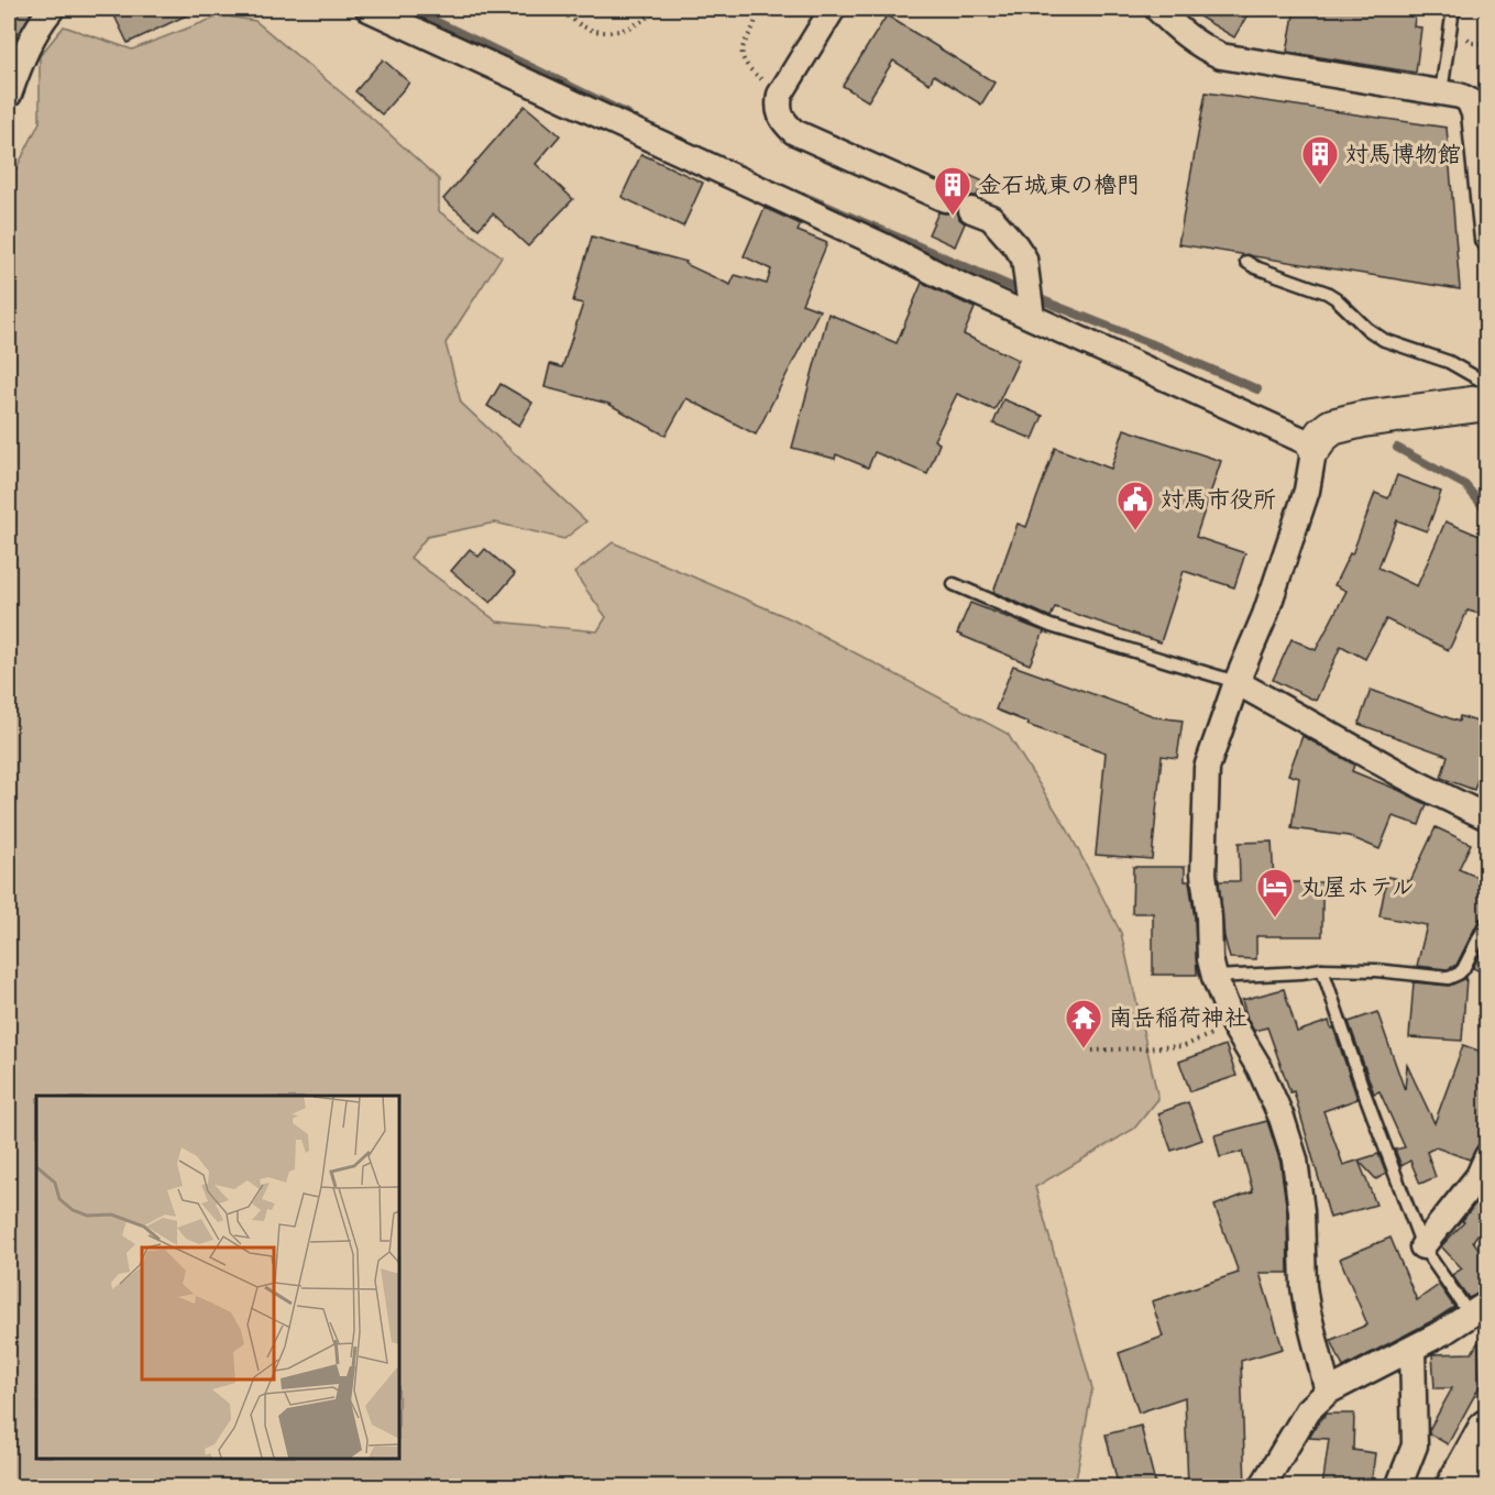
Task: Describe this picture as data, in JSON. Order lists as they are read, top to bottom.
{
  "places": {
    "building": ["対馬博物館", "金石城東の櫓門"],
    "public building": ["対馬市役所"],
    "hotel": ["丸屋ホテル"],
    "temple": ["南岳稲荷神社"]
  }
}
